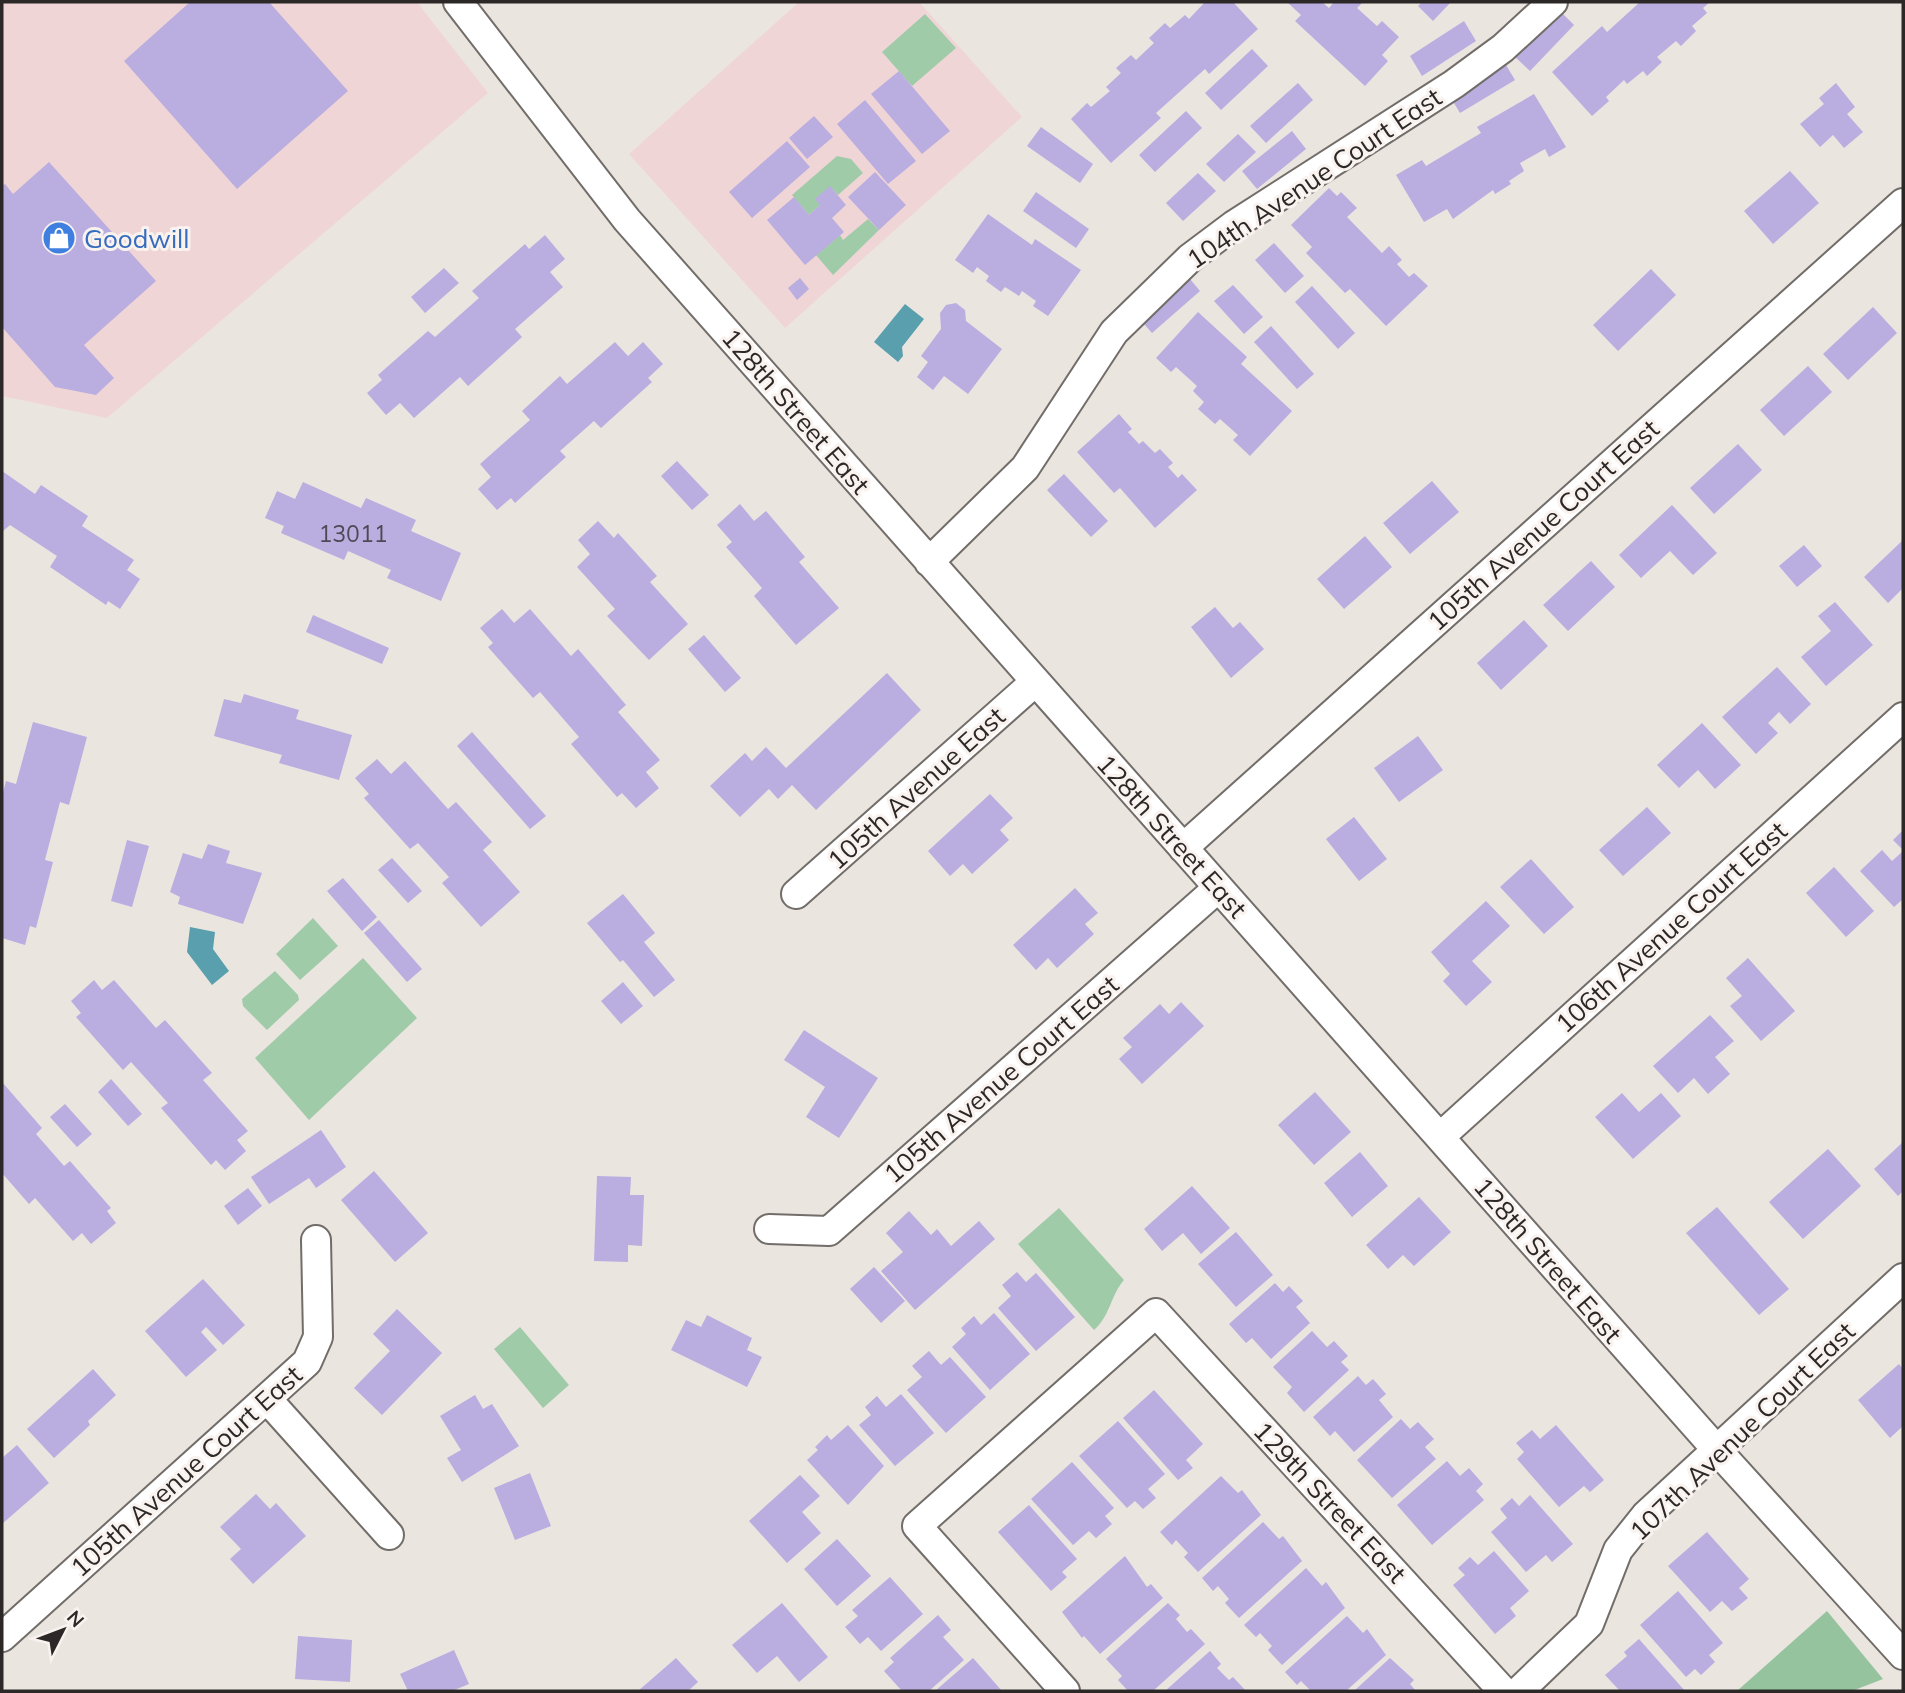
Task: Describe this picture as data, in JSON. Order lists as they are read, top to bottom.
{
  "streets": {
    "street": [
      "104th Avenue Court East",
      "128th Street East",
      "105th Avenue Court East",
      "105th Avenue East",
      "106th Avenue Court East",
      "107th Avenue Court East",
      "129th Street East"
    ]
  },
  "crossings": [
    ["104th Avenue Court East", "128th Street East"],
    ["128th Street East", "105th Avenue Court East"],
    ["128th Street East", "105th Avenue East"],
    ["128th Street East", "106th Avenue Court East"],
    ["128th Street East", "107th Avenue Court East"]
  ],
  "places": {
    "shop": ["Goodwill"]
  },
  "house_numbers": ["13011"],
  "north": "top right"
}
